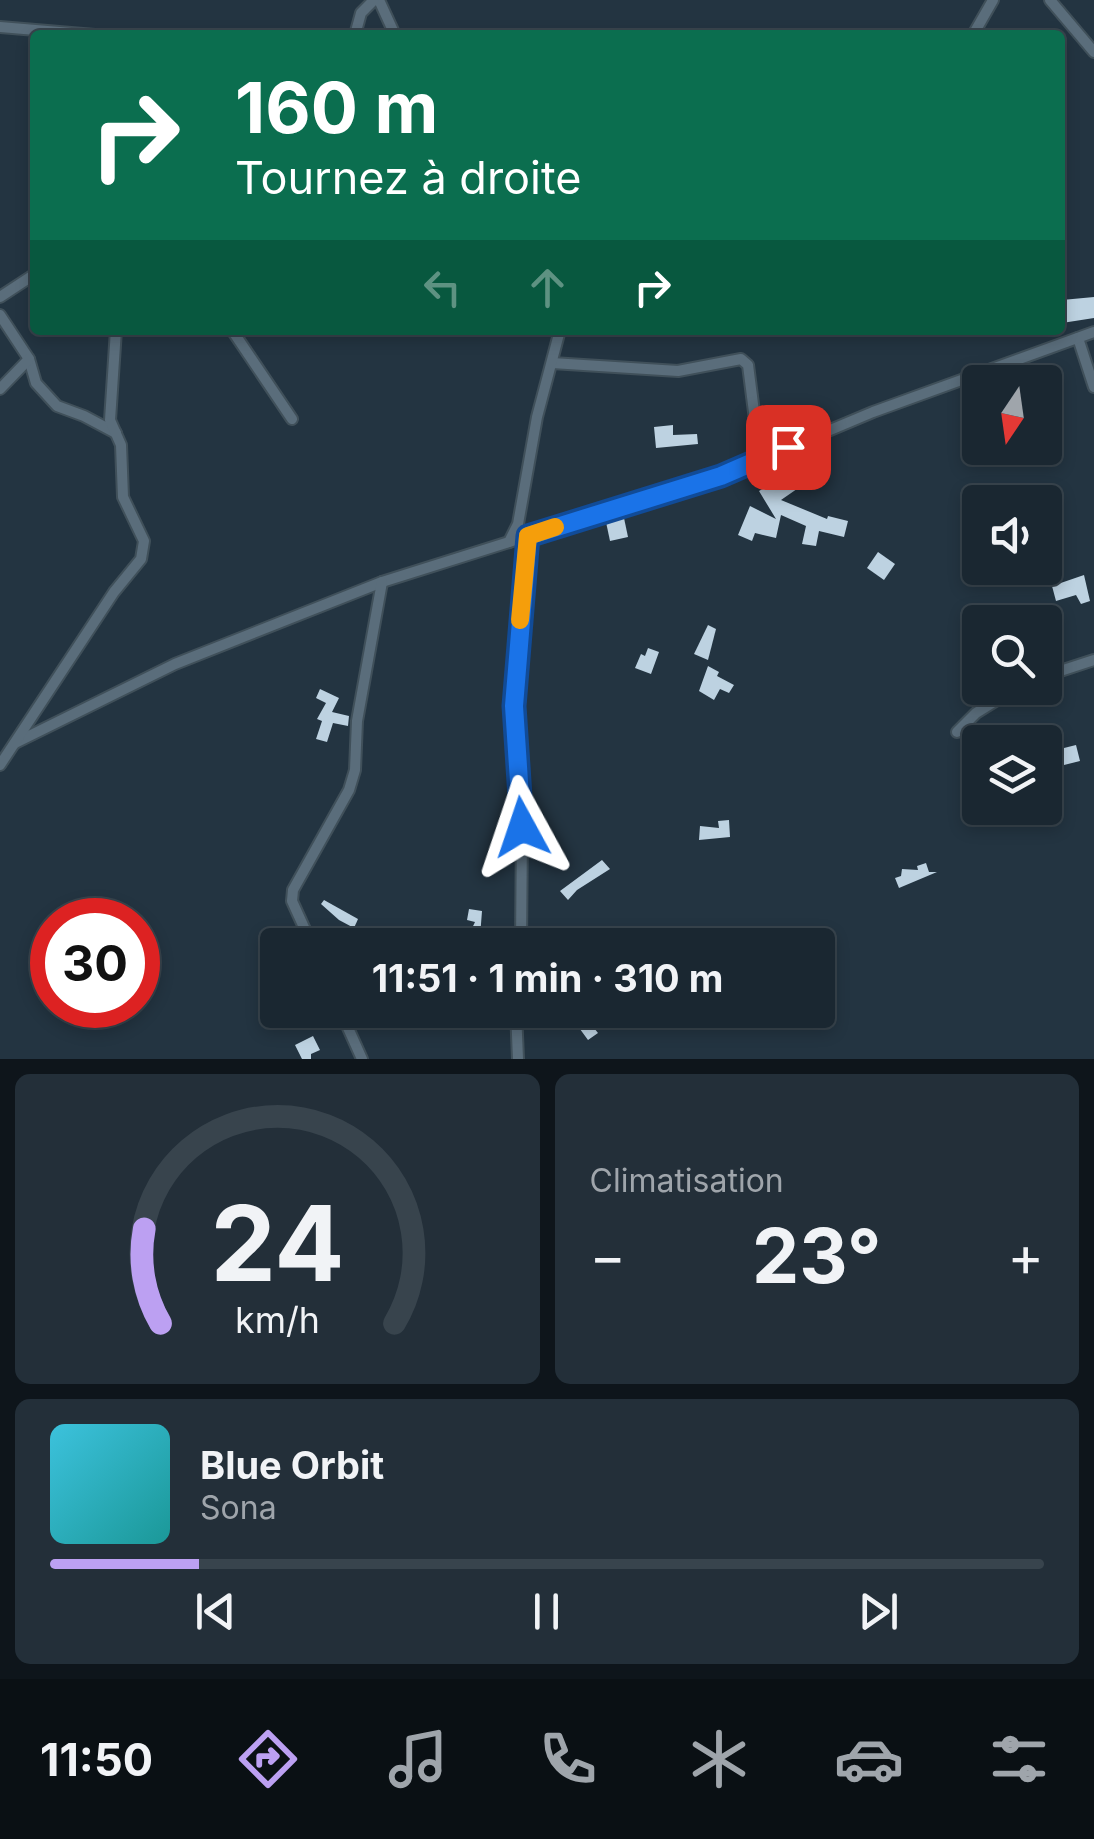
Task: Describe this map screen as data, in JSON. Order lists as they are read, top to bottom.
{
  "north": "bottom",
  "page": {
    "turn": ["160 m", "Tournez à droite"],
    "limit": "30",
    "trip": "11:51 · 1 min · 310 m",
    "tile": "Climatisation",
    "heat": ["−", "23°", "+"],
    "song": ["Blue Orbit", "Sona"],
    "tabs": "11:50",
    "gauge": ["24", "km/h"]
  }
}
